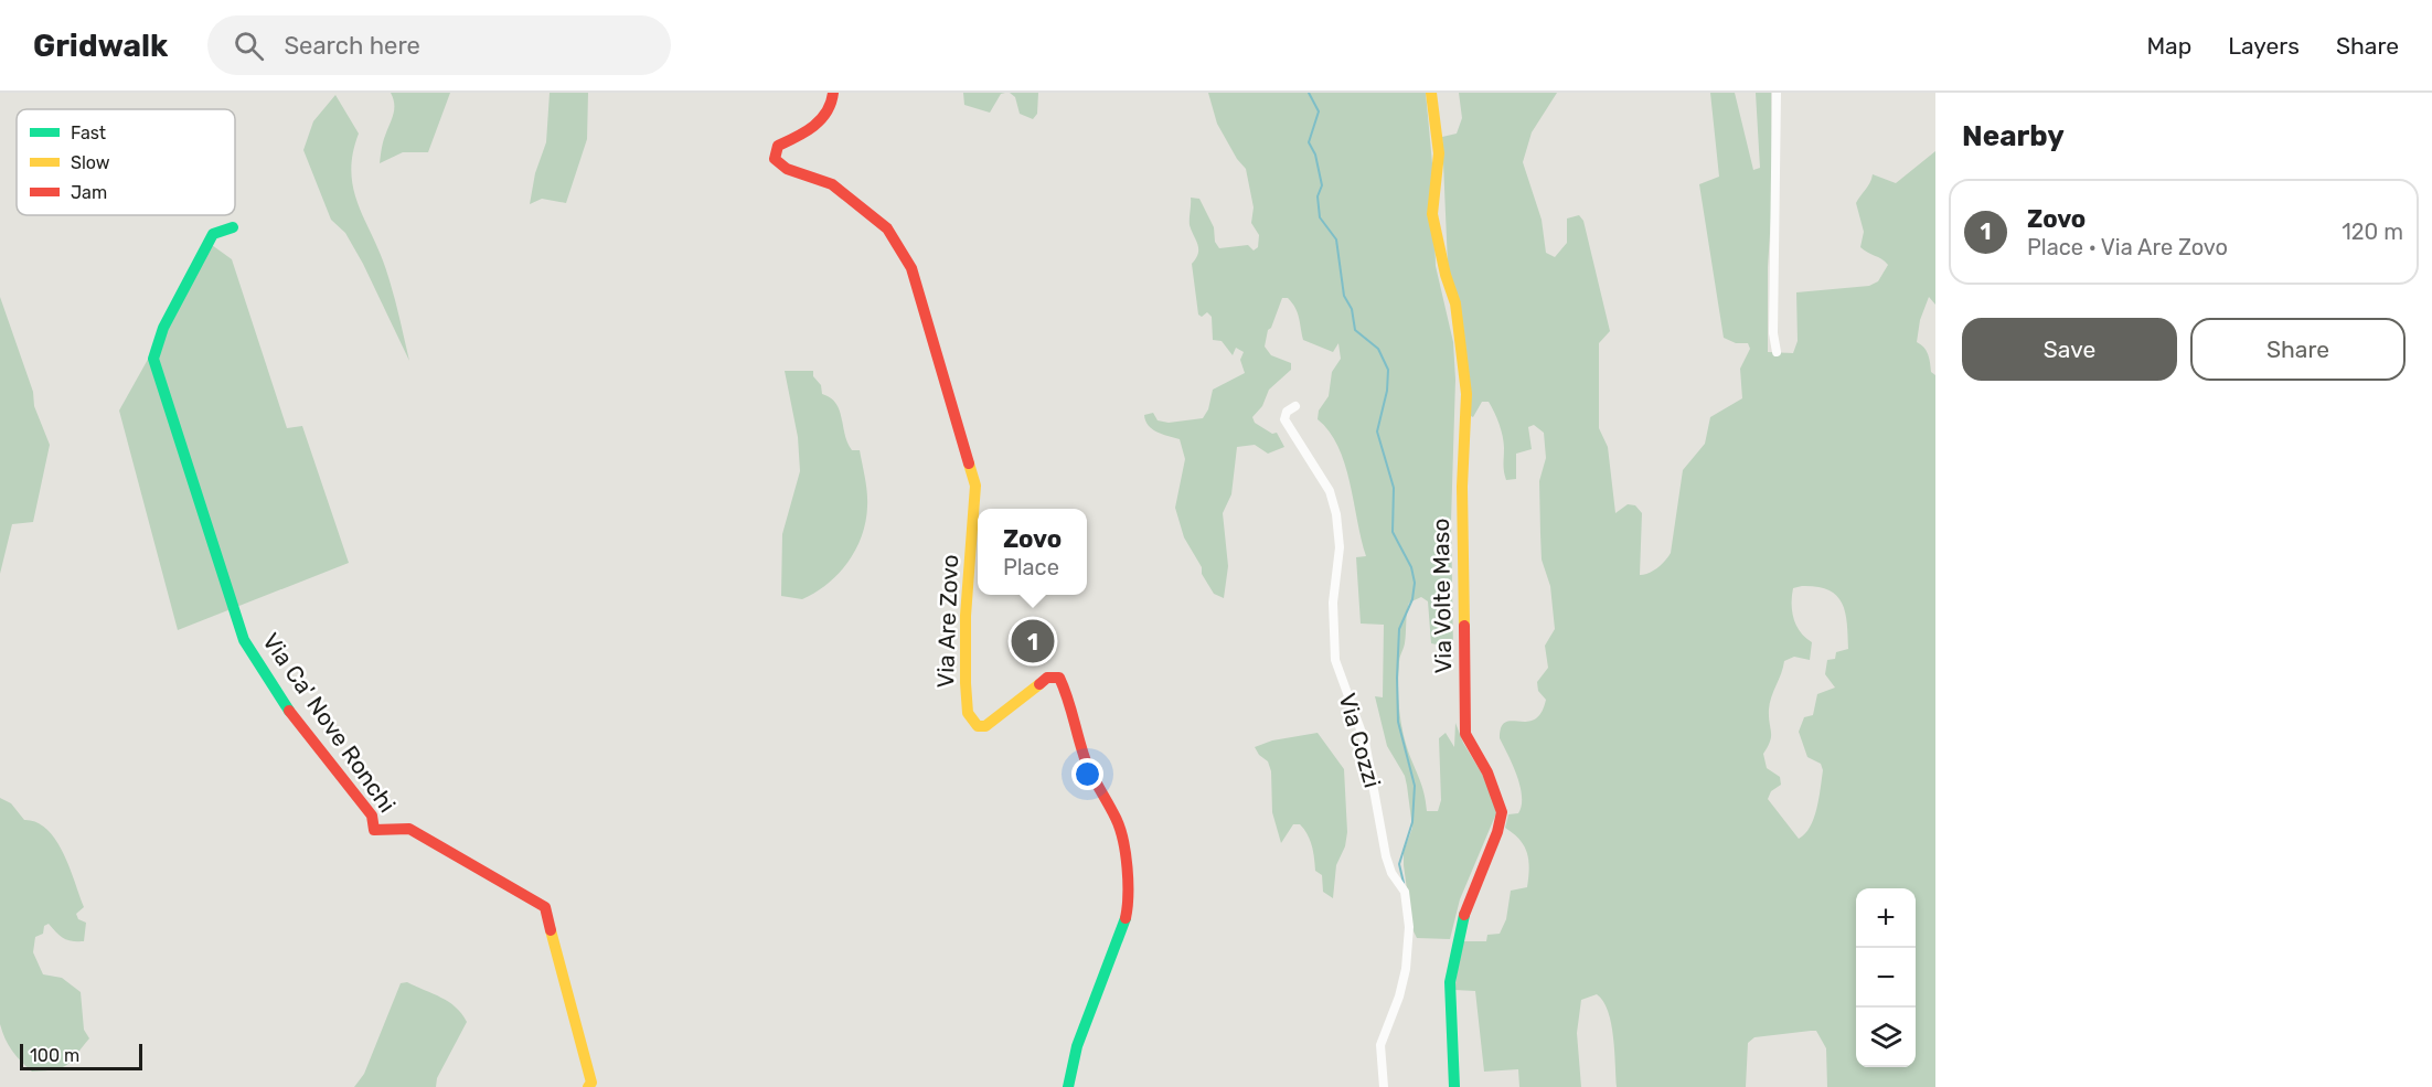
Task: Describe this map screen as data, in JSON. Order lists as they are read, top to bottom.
{
  "streets": {
    "street": [
      "Via Volte Maso",
      "Via Are Zovo",
      "Via Ca' Nove Ronchi",
      "Via Cozzi"
    ]
  },
  "legend": ["Fast", "Slow", "Jam"],
  "scale_bar": "100 m",
  "page": {
    "header": "Gridwalk",
    "search": "Search here",
    "nav": ["Map", "Layers", "Share"],
    "heading": "Nearby",
    "list": [
      {
        "mark": "1",
        "name": "Zovo",
        "note": "Place · Via Are Zovo",
        "value": "120 m"
      }
    ],
    "buttons": ["Save", "Share"],
    "popup": ["Zovo", "Place"],
    "pins": "1",
    "map_buttons": ["+", "−"],
    "scale": "100 m"
  }
}
